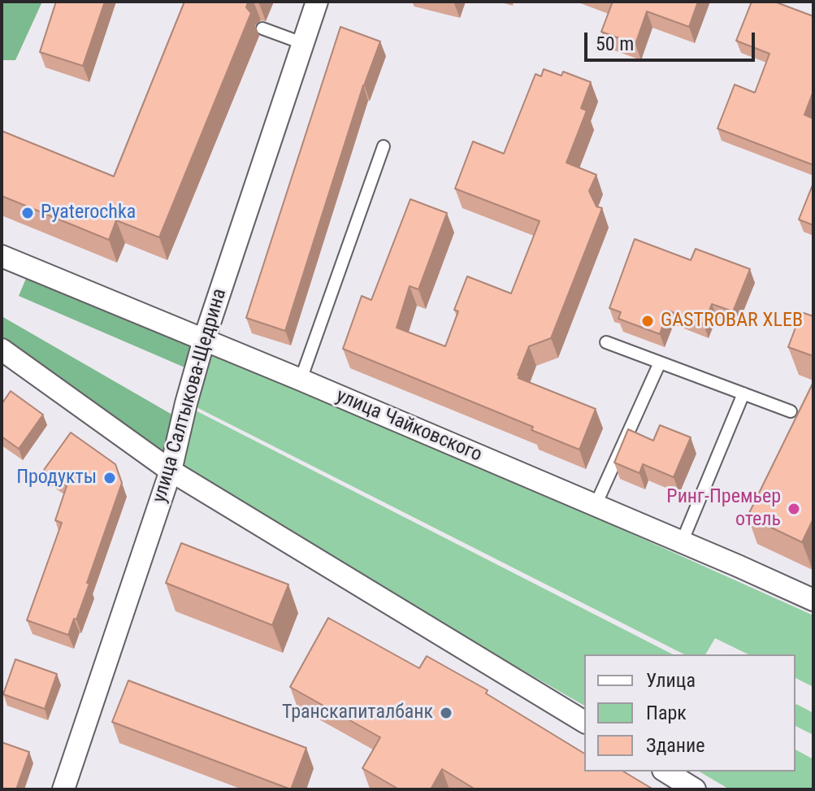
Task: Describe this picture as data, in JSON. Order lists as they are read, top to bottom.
{
  "streets": {
    "street": ["улица Салтыкова-Щедрина", "улица Чайковского"]
  },
  "crossings": [
    ["улица Салтыкова-Щедрина", "улица Чайковского"]
  ],
  "places": [
    "Pyaterochka",
    "GASTROBAR XLEB",
    "Продукты",
    "Ринг-Премьер отель",
    "Транскапиталбанк"
  ],
  "legend": ["Улица", "Парк", "Здание"],
  "scale_bar": "50 m"
}
